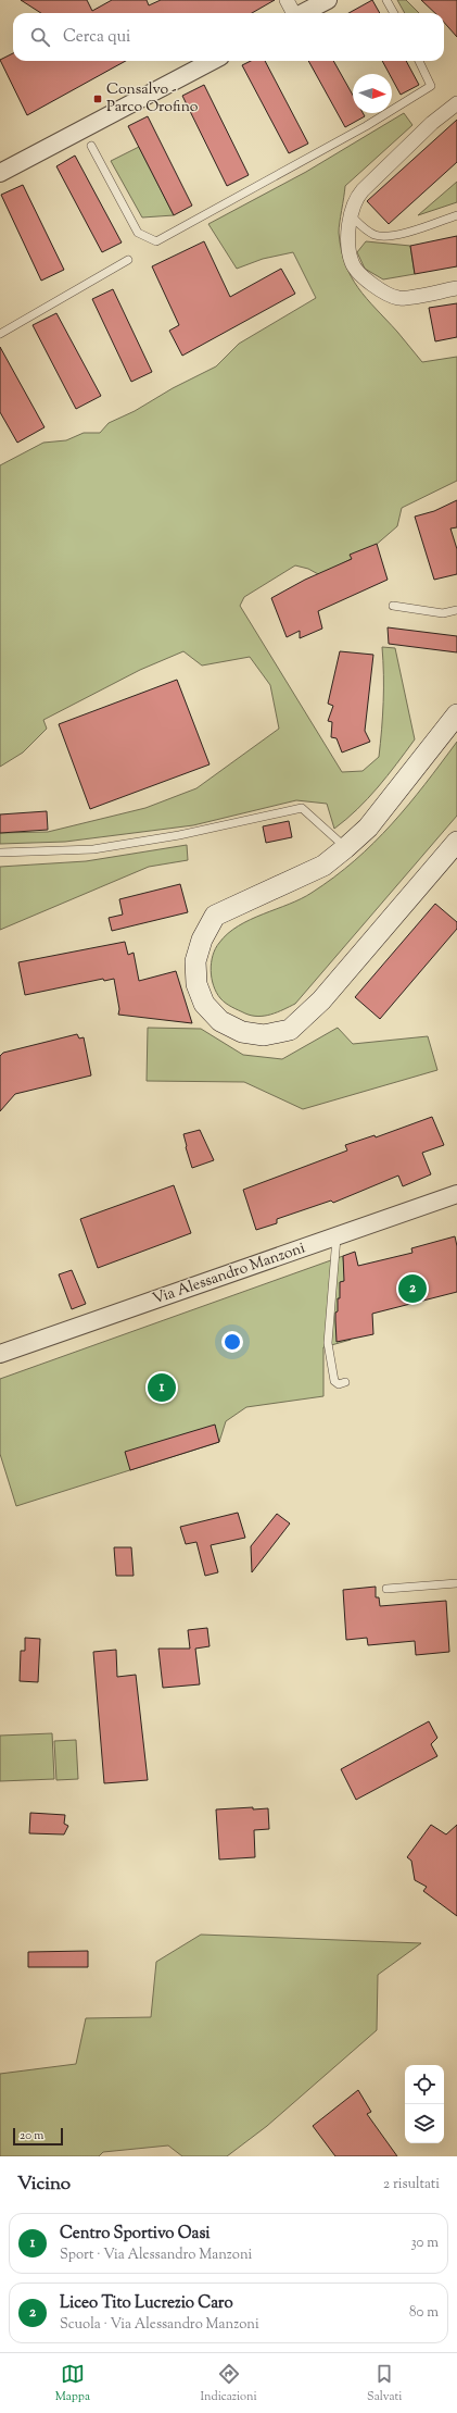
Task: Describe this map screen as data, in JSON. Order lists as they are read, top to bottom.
{
  "streets": {
    "street": ["Via Alessandro Manzoni"]
  },
  "places": {
    "transit": ["Consalvo - Parco Orofino"]
  },
  "scale_bar": "20 m",
  "north": "right",
  "page": {
    "search": "Cerca qui",
    "pins": ["2", "1"],
    "scale": "20 m",
    "heading": ["Vicino", "2 risultati"],
    "list": [
      {
        "mark": "1",
        "name": "Centro Sportivo Oasi",
        "note": "Sport · Via Alessandro Manzoni",
        "value": "30 m"
      },
      {
        "mark": "2",
        "name": "Liceo Tito Lucrezio Caro",
        "note": "Scuola · Via Alessandro Manzoni",
        "value": "80 m"
      }
    ],
    "nav": ["Mappa", "Indicazioni", "Salvati"]
  }
}
